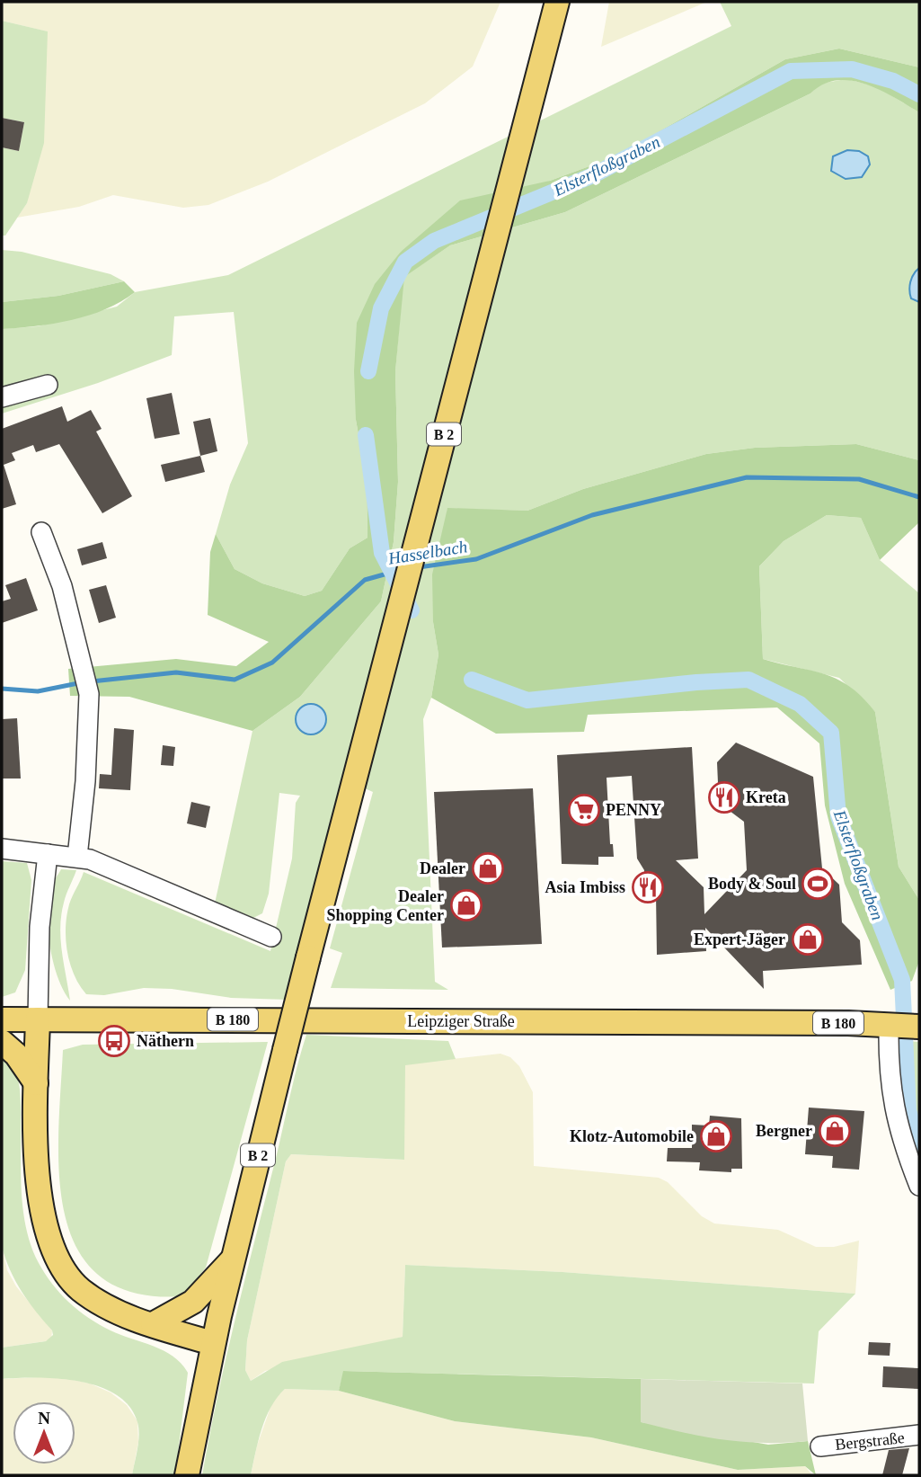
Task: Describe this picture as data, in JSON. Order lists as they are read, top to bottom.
{
  "streets": {
    "main road": ["B 2", "B 180", "Leipziger Straße"],
    "street": ["Bergstraße"]
  },
  "water": ["Elsterfloßgraben", "Hasselbach"],
  "places": {
    "restaurant": ["Kreta", "Asia Imbiss"],
    "supermarket": ["PENNY"],
    "shop": [
      "Dealer",
      "Dealer Shopping Center",
      "Expert-Jäger",
      "Bergner",
      "Klotz-Automobile"
    ],
    "sports": ["Body & Soul"],
    "bus stop": ["Näthern"]
  },
  "north": "top"
}
